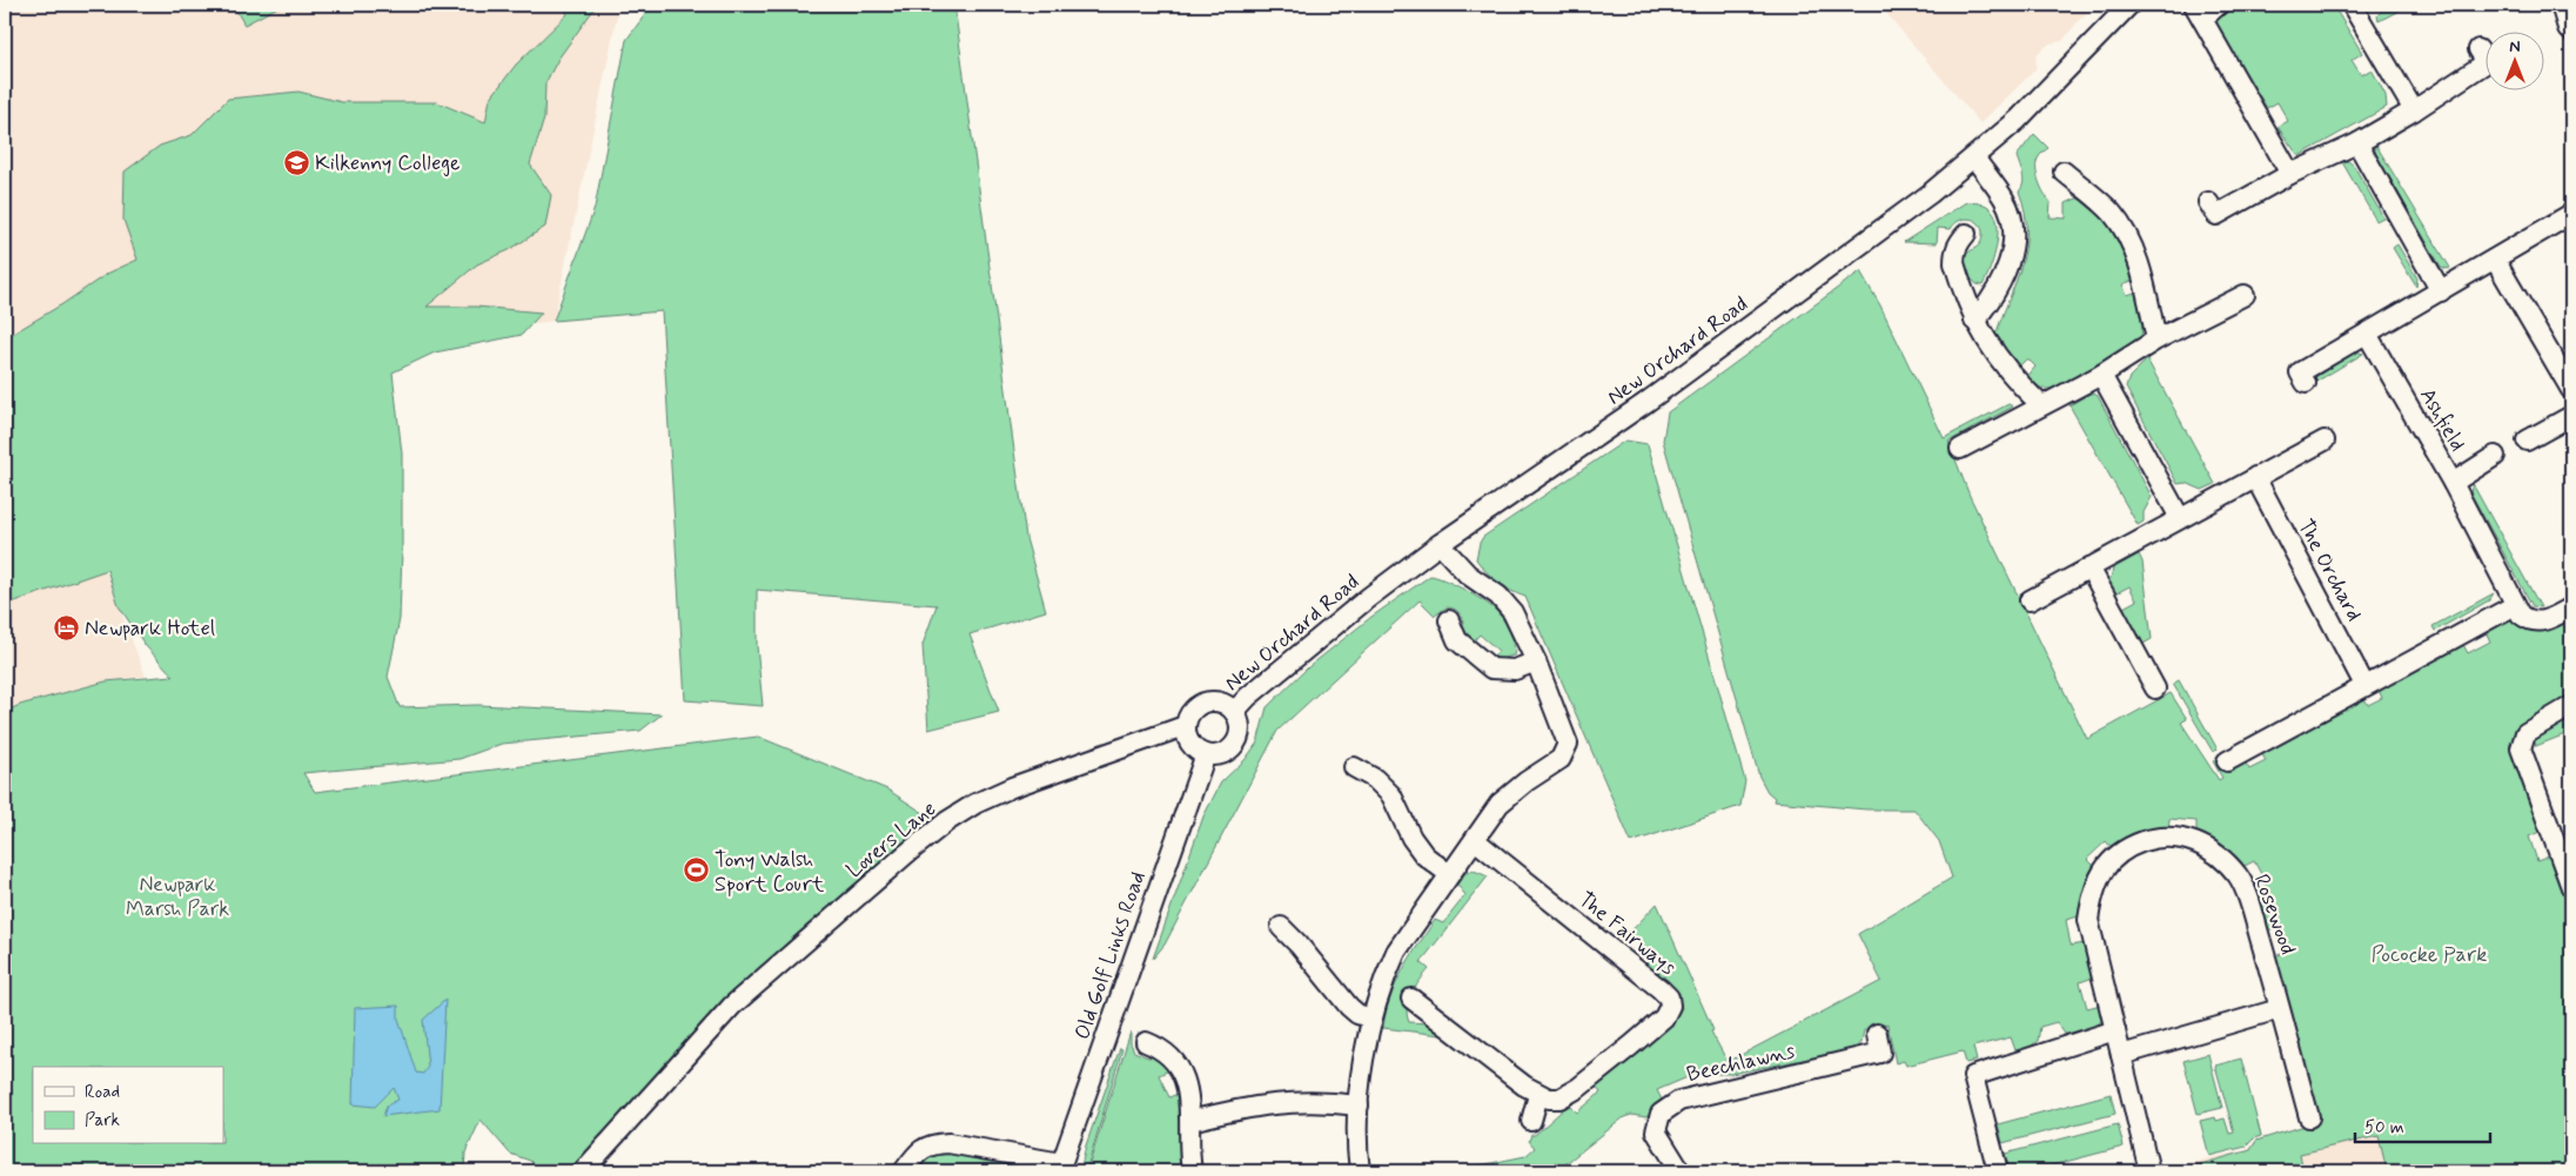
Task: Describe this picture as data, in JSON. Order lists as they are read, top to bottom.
{
  "streets": {
    "street": [
      "New Orchard Road",
      "Ashfield",
      "The Orchard",
      "Lovers Lane",
      "Rosewood",
      "The Fairways",
      "Old Golf Links Road",
      "Beechlawns"
    ]
  },
  "crossings": [
    ["New Orchard Road", "Lovers Lane"],
    ["New Orchard Road", "Old Golf Links Road"],
    ["Lovers Lane", "Old Golf Links Road"]
  ],
  "parks": ["Newpark Marsh Park", "Pococke Park"],
  "places": {
    "school or university": ["Kilkenny College"],
    "hotel": ["Newpark Hotel"],
    "sports": ["Tony Walsh Sport Court"]
  },
  "legend": ["Road", "Park"],
  "scale_bar": "50 m",
  "north": "top"
}
